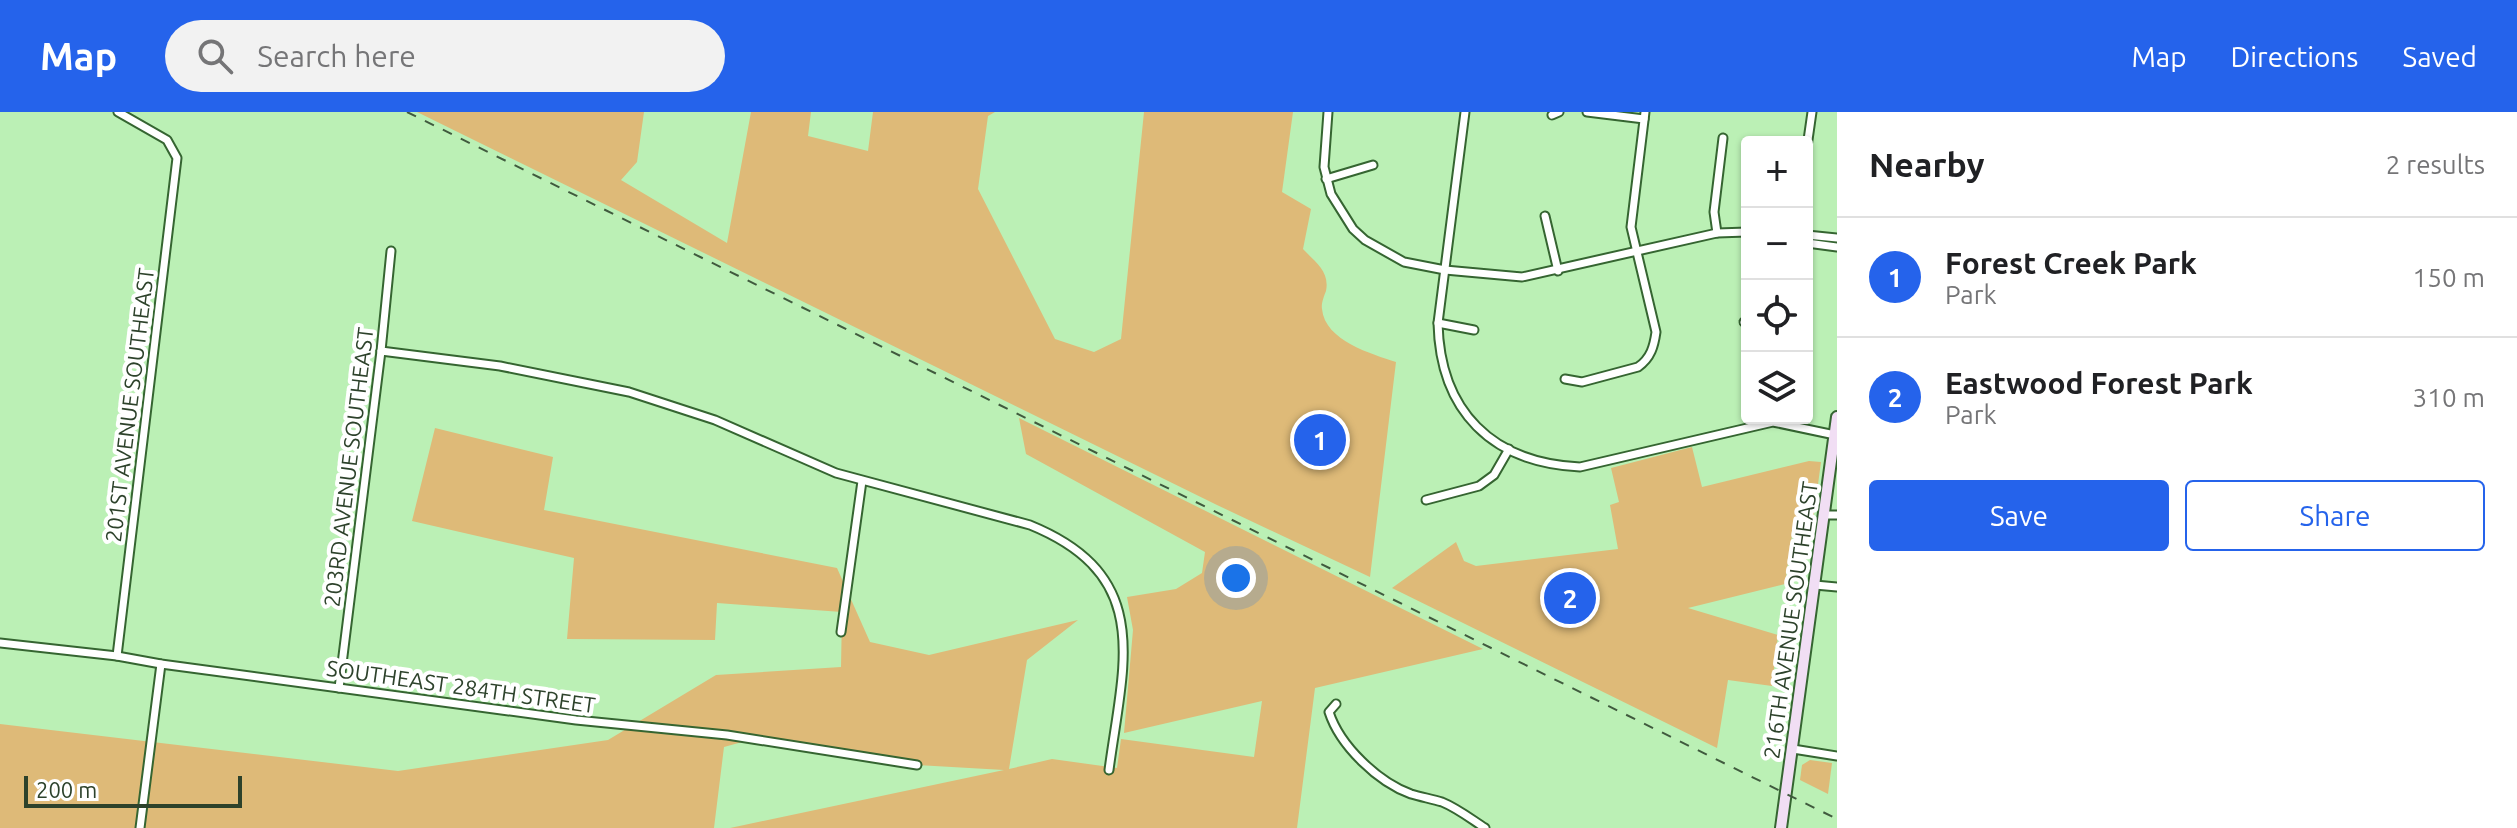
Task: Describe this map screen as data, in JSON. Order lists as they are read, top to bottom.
{
  "streets": {
    "street": [
      "201ST AVENUE SOUTHEAST",
      "203RD AVENUE SOUTHEAST",
      "216TH AVENUE SOUTHEAST",
      "SOUTHEAST 284TH STREET"
    ]
  },
  "crossings": [
    ["201ST AVENUE SOUTHEAST", "SOUTHEAST 284TH STREET"],
    ["203RD AVENUE SOUTHEAST", "SOUTHEAST 284TH STREET"]
  ],
  "scale_bar": "200 m",
  "page": {
    "header": "Map",
    "search": "Search here",
    "nav": ["Map", "Directions", "Saved"],
    "heading": ["Nearby", "2 results"],
    "map_buttons": ["+", "−"],
    "list": [
      {
        "mark": "1",
        "name": "Forest Creek Park",
        "note": "Park",
        "value": "150 m"
      },
      {
        "mark": "2",
        "name": "Eastwood Forest Park",
        "note": "Park",
        "value": "310 m"
      }
    ],
    "pins": ["1", "2"],
    "buttons": ["Save", "Share"],
    "scale": "200 m"
  }
}
